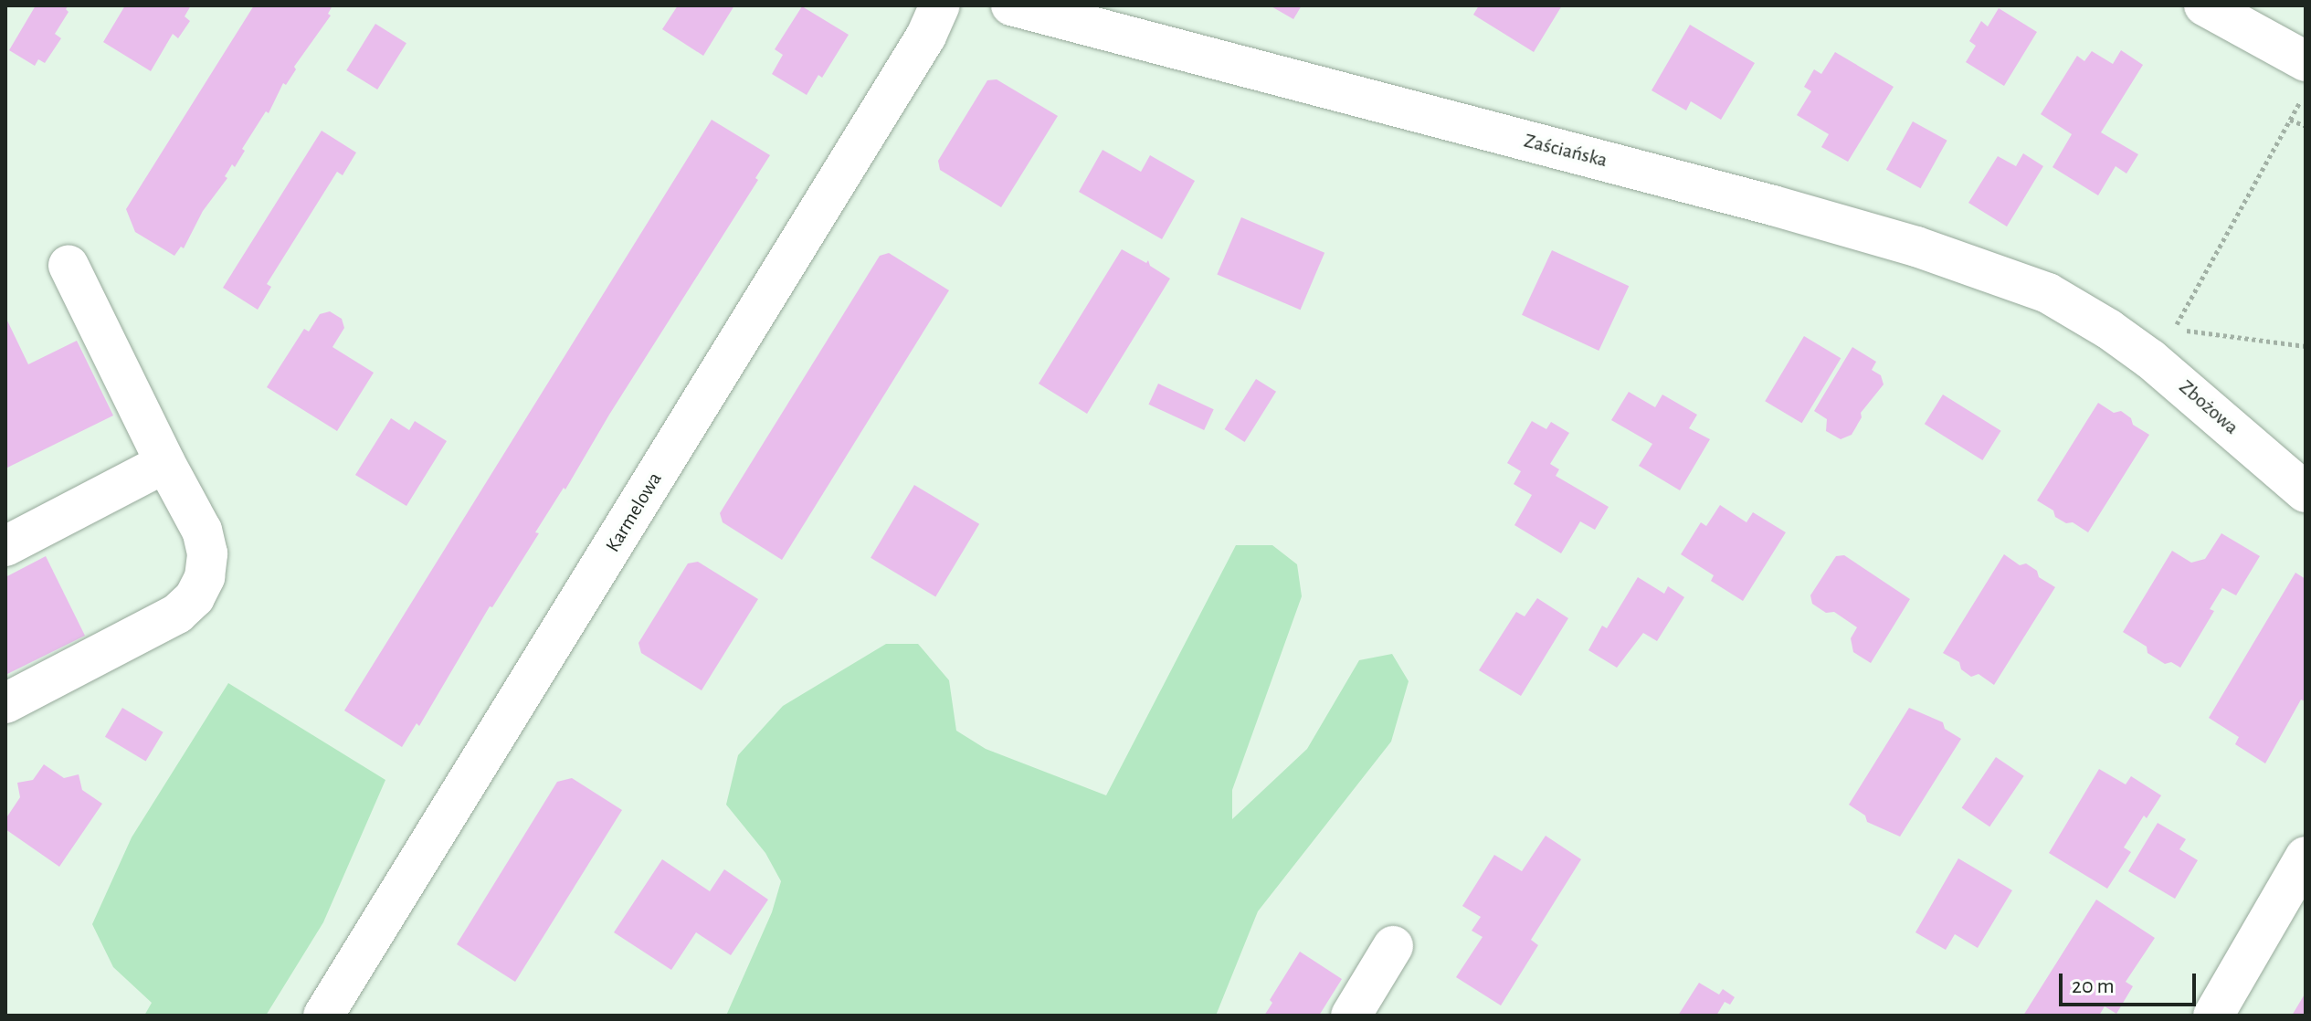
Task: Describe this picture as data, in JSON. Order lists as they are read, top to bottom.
{
  "streets": {
    "street": ["Zaściańska", "Zbożowa", "Karmelowa"]
  },
  "crossings": [
    ["Zaściańska", "Zbożowa"]
  ],
  "scale_bar": "20 m"
}
